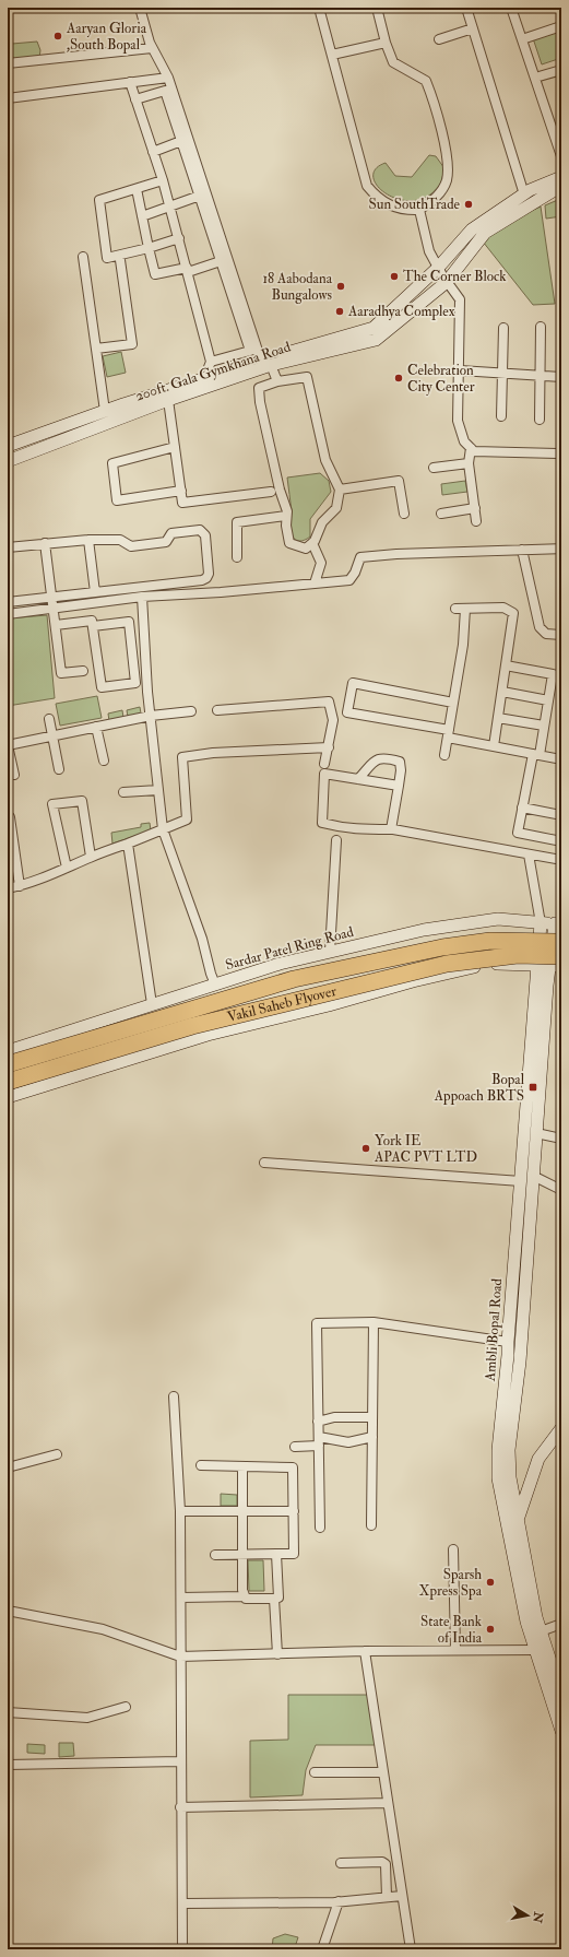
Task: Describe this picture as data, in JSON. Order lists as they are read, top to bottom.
{
  "streets": {
    "highway": ["Vakil Saheb Flyover"],
    "street": ["200ft. Gala Gymkhana Road", "Sardar Patel Ring Road", "Ambli Bopal Road"]
  },
  "crossings": [
    ["Sardar Patel Ring Road", "Ambli Bopal Road"],
    ["Vakil Saheb Flyover", "Ambli Bopal Road"]
  ],
  "places": {
    "other": [
      "Aaryan Gloria ,South Bopal",
      "Sun SouthTrade",
      "The Corner Block",
      "18 Aabodana Bungalows",
      "Aaradhya Complex",
      "Celebration City Center",
      "York IE APAC PVT LTD",
      "Sparsh Xpress Spa",
      "State Bank of India"
    ],
    "transit": ["Bopal Appoach BRTS"]
  },
  "north": "right"
}
